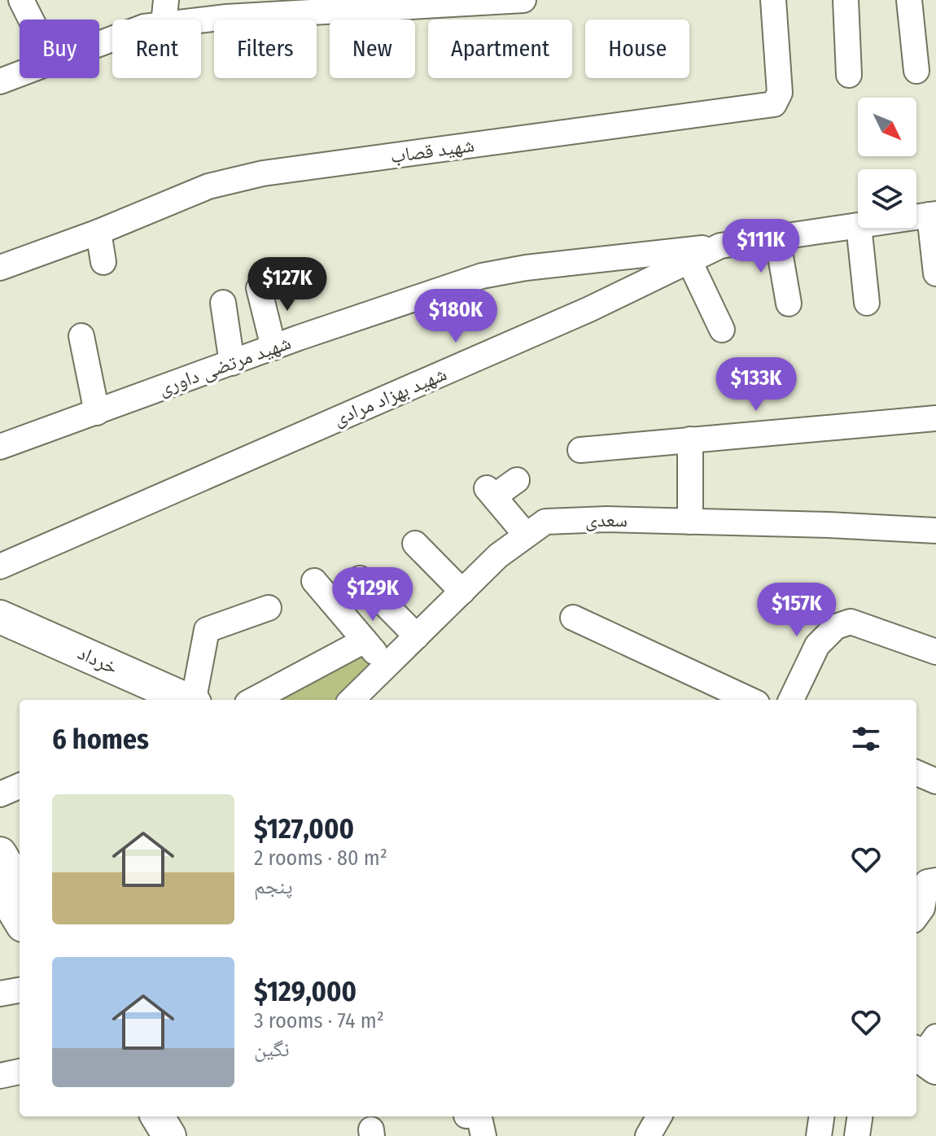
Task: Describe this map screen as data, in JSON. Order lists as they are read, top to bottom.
{
  "streets": {
    "main road": ["خرداد"],
    "street": [
      "شهید قصاب",
      "شهید مرتضی داوری",
      "شهید بهزاد مرادی",
      "سعدی"
    ]
  },
  "crossings": [
    ["شهید مرتضی داوری", "شهید بهزاد مرادی"]
  ],
  "north": "bottom right",
  "page": {
    "chip": [
      "Buy",
      "Rent",
      "Filters",
      "New",
      "Apartment",
      "House"
    ],
    "price": [
      "$111K",
      "$127K",
      "$180K",
      "$133K",
      "$129K",
      "$157K"
    ],
    "heading": "6 homes",
    "list": [
      {
        "name": "$127,000",
        "note": "2 rooms · 80 m² · پنجم"
      },
      {
        "name": "$129,000",
        "note": "3 rooms · 74 m² · نگین"
      }
    ]
  }
}
